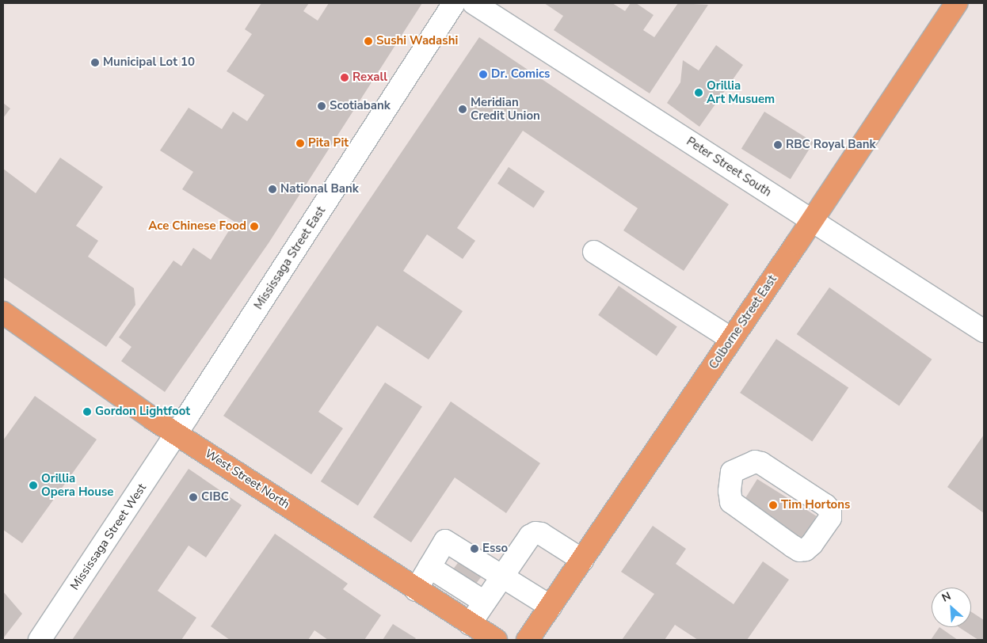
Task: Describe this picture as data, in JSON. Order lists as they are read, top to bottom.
{
  "streets": {
    "main road": ["Colborne Street East", "West Street North"],
    "street": ["Peter Street South", "Mississaga Street East", "Mississaga Street West"]
  },
  "crossings": [
    ["Peter Street South", "Colborne Street East"],
    ["Mississaga Street East", "West Street North"],
    ["Mississaga Street East", "Mississaga Street West"],
    ["West Street North", "Mississaga Street West"]
  ],
  "places": [
    "Sushi Wadashi",
    "Municipal Lot 10",
    "Dr. Comics",
    "Rexall",
    "Orillia Art Musuem",
    "Scotiabank",
    "Meridian Credit Union",
    "Pita Pit",
    "RBC Royal Bank",
    "National Bank",
    "Ace Chinese Food",
    "Gordon Lightfoot",
    "Orillia Opera House",
    "CIBC",
    "Tim Hortons",
    "Esso"
  ],
  "north": "top left"
}
